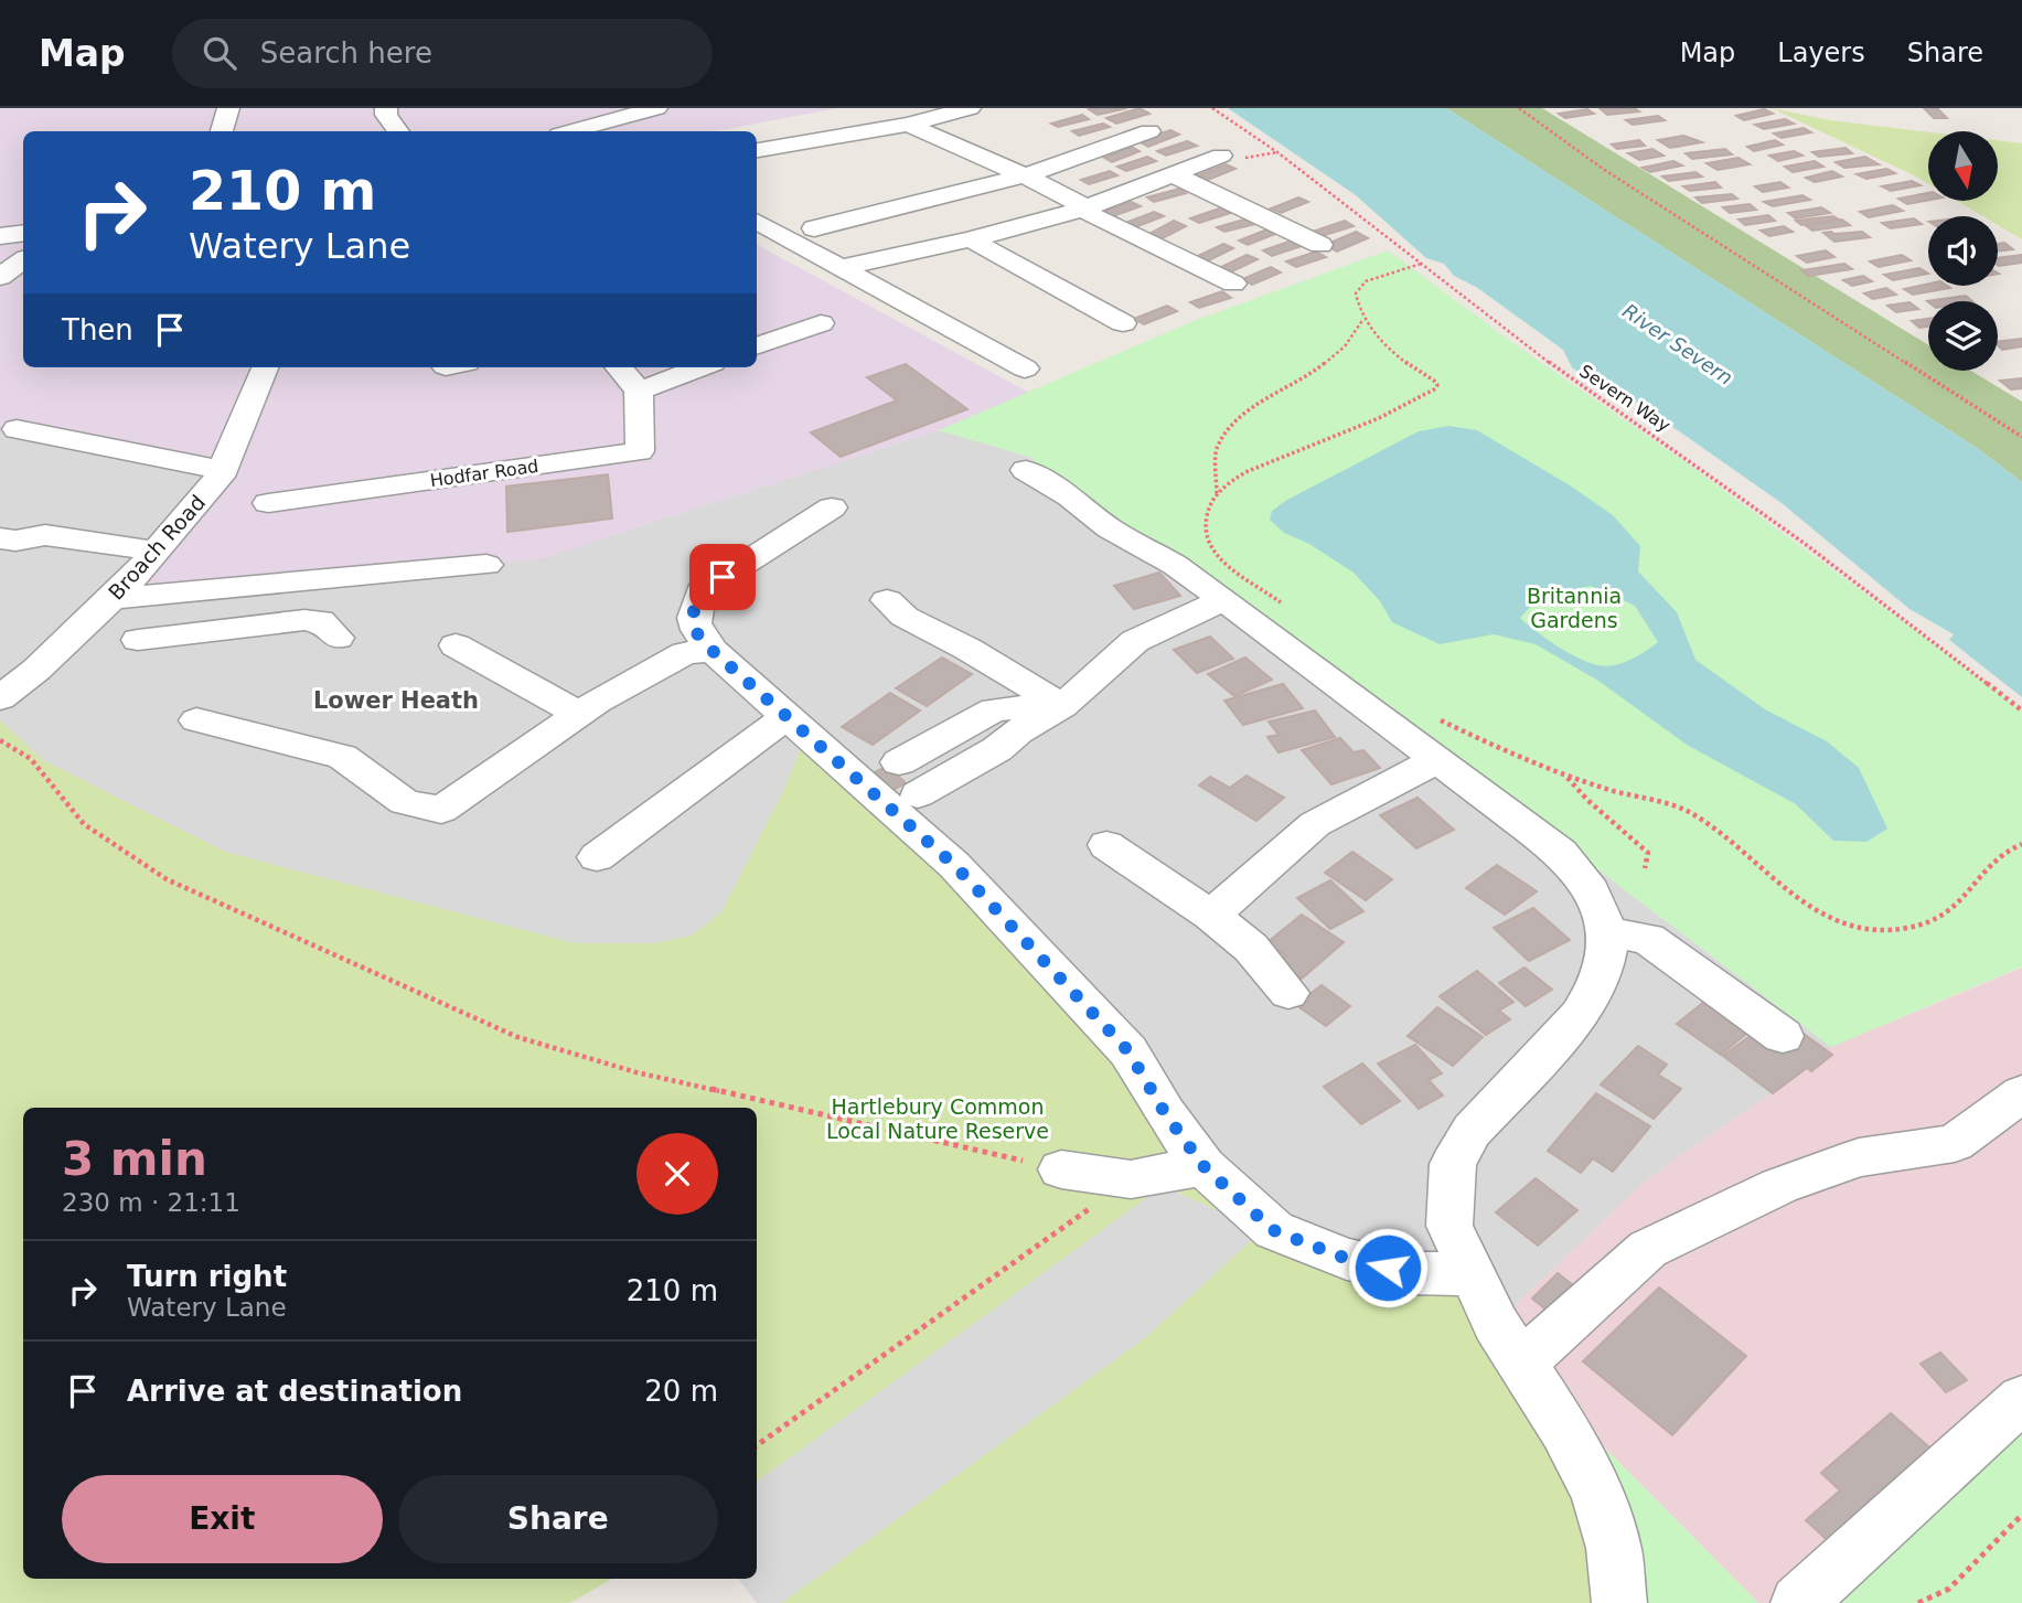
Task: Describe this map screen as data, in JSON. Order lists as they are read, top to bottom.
{
  "streets": {
    "street": ["Hodfar Road", "Broach Road"],
    "path": ["Severn Way"]
  },
  "districts": ["Lower Heath"],
  "water": ["River Severn"],
  "parks": ["Britannia Gardens", "Hartlebury Common Local Nature Reserve"],
  "north": "bottom",
  "page": {
    "header": "Map",
    "search": "Search here",
    "nav": ["Map", "Layers", "Share"],
    "turn": ["210 m", "Watery Lane"],
    "then": "Then",
    "heading": ["3 min", "230 m · 21:11"],
    "list": [
      {
        "name": "Turn right",
        "note": "Watery Lane",
        "value": "210 m"
      },
      {
        "name": "Arrive at destination",
        "value": "20 m"
      }
    ],
    "buttons": ["Exit", "Share"]
  }
}
